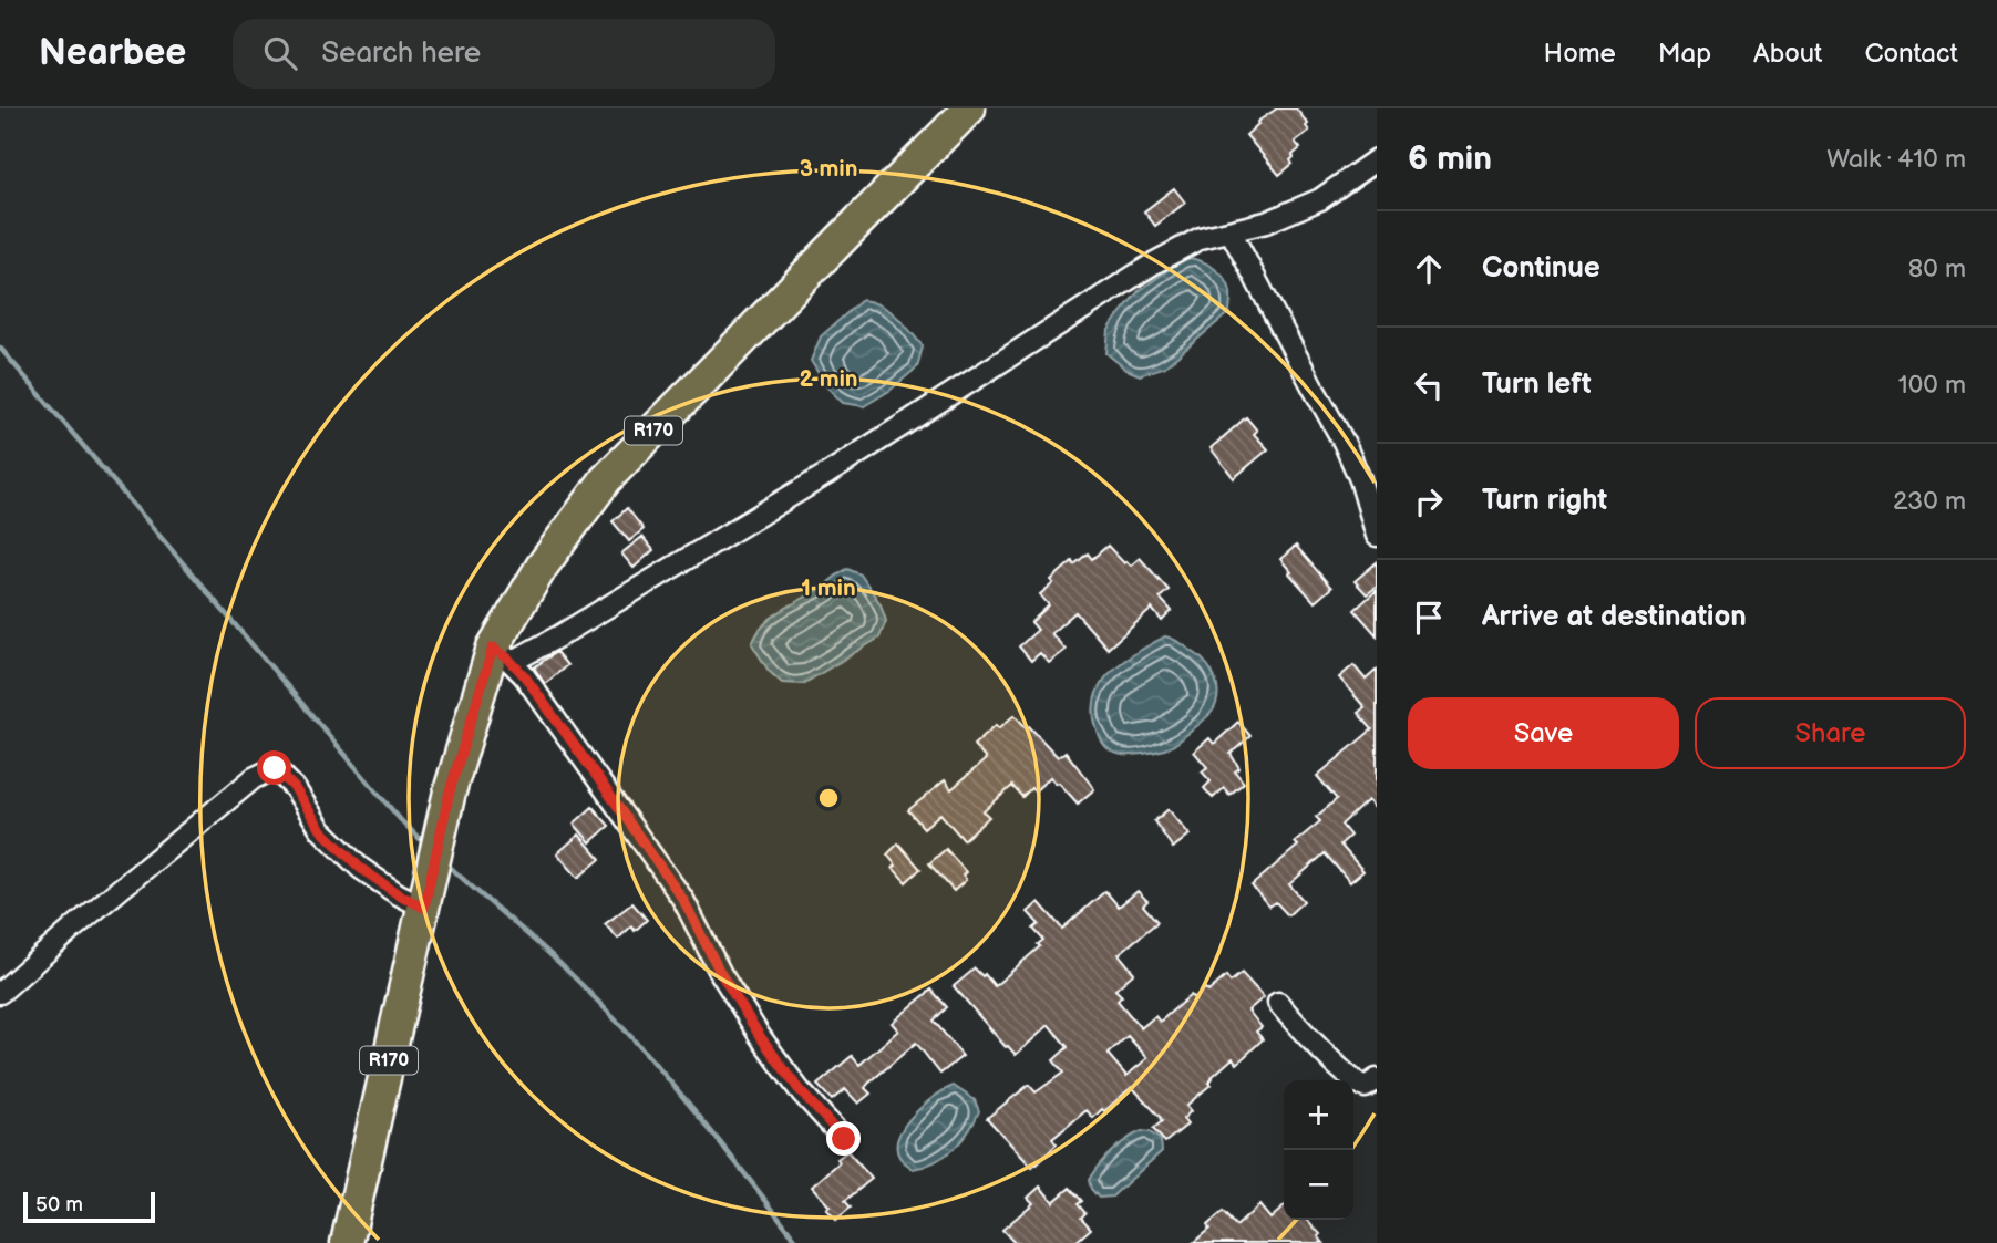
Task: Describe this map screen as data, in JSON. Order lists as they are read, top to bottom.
{
  "streets": {
    "main road": ["R170"]
  },
  "scale_bar": "50 m",
  "page": {
    "header": "Nearbee",
    "search": "Search here",
    "nav": [
      "Home",
      "Map",
      "About",
      "Contact"
    ],
    "heading": ["6 min", "Walk · 410 m"],
    "list": [
      ["Continue", "80 m"],
      ["Turn left", "100 m"],
      ["Turn right", "230 m"],
      "Arrive at destination"
    ],
    "buttons": ["Save", "Share"],
    "map_buttons": ["+", "−"],
    "scale": "50 m"
  },
  "rings": ["3 min", "2 min", "1 min"]
}
